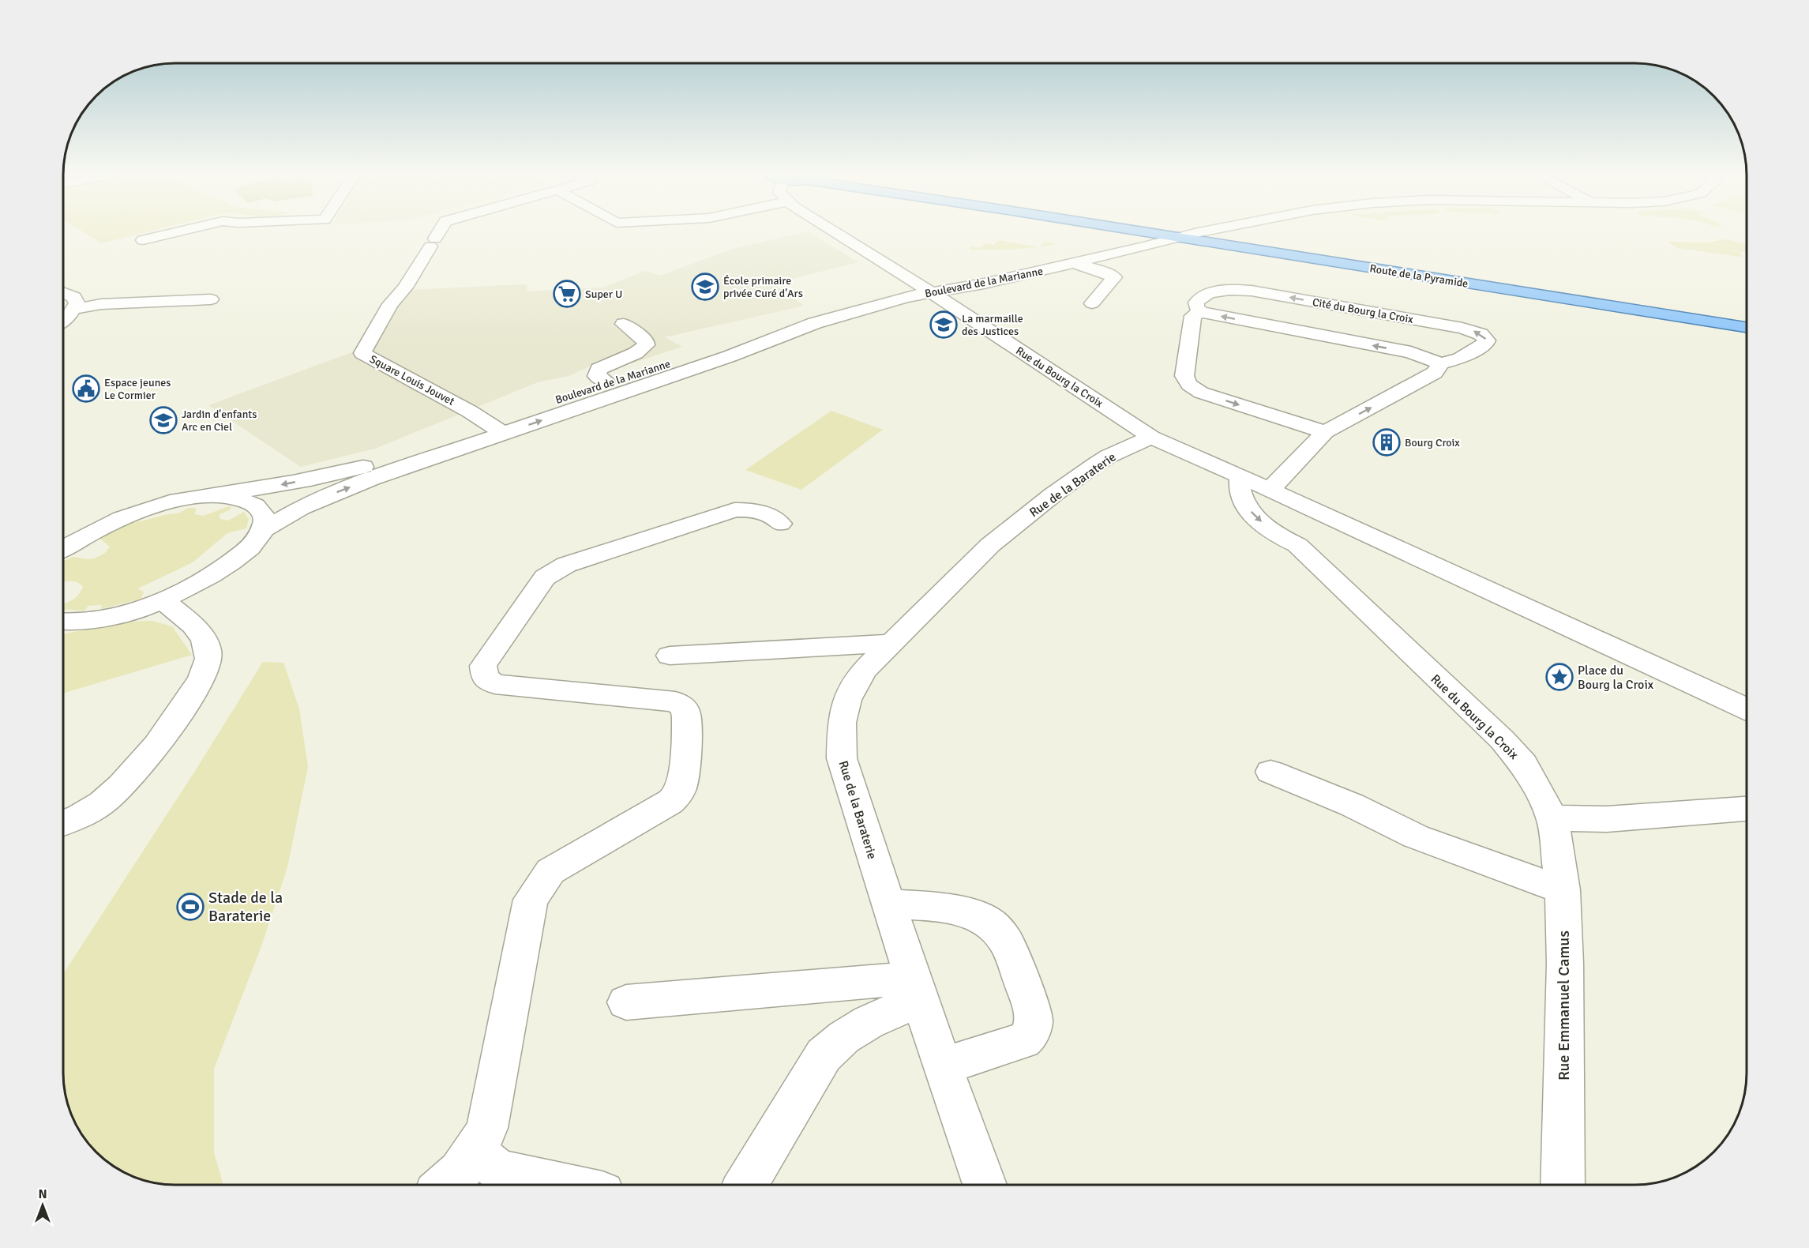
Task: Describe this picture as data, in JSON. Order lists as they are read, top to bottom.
{
  "streets": {
    "main road": ["Route de la Pyramide"],
    "street": [
      "Boulevard de la Marianne",
      "Cité du Bourg la Croix",
      "Rue du Bourg la Croix",
      "Square Louis Jouvet",
      "Rue de la Baraterie",
      "Rue Emmanuel Camus"
    ]
  },
  "crossings": [
    ["Route de la Pyramide", "Boulevard de la Marianne"],
    ["Boulevard de la Marianne", "Rue du Bourg la Croix"],
    ["Boulevard de la Marianne", "Square Louis Jouvet"],
    ["Cité du Bourg la Croix", "Rue du Bourg la Croix"],
    ["Rue du Bourg la Croix", "Rue de la Baraterie"],
    ["Rue du Bourg la Croix", "Rue Emmanuel Camus"]
  ],
  "places": {
    "school or university": ["École primaire privée Curé d'Ars", "La marmaille des Justices", "Jardin d'enfants Arc en Ciel"],
    "supermarket": ["Super U"],
    "public building": ["Espace jeunes Le Cormier"],
    "building": ["Bourg Croix"],
    "place": ["Place du Bourg la Croix"],
    "sports": ["Stade de la Baraterie"]
  },
  "north": "top"
}
